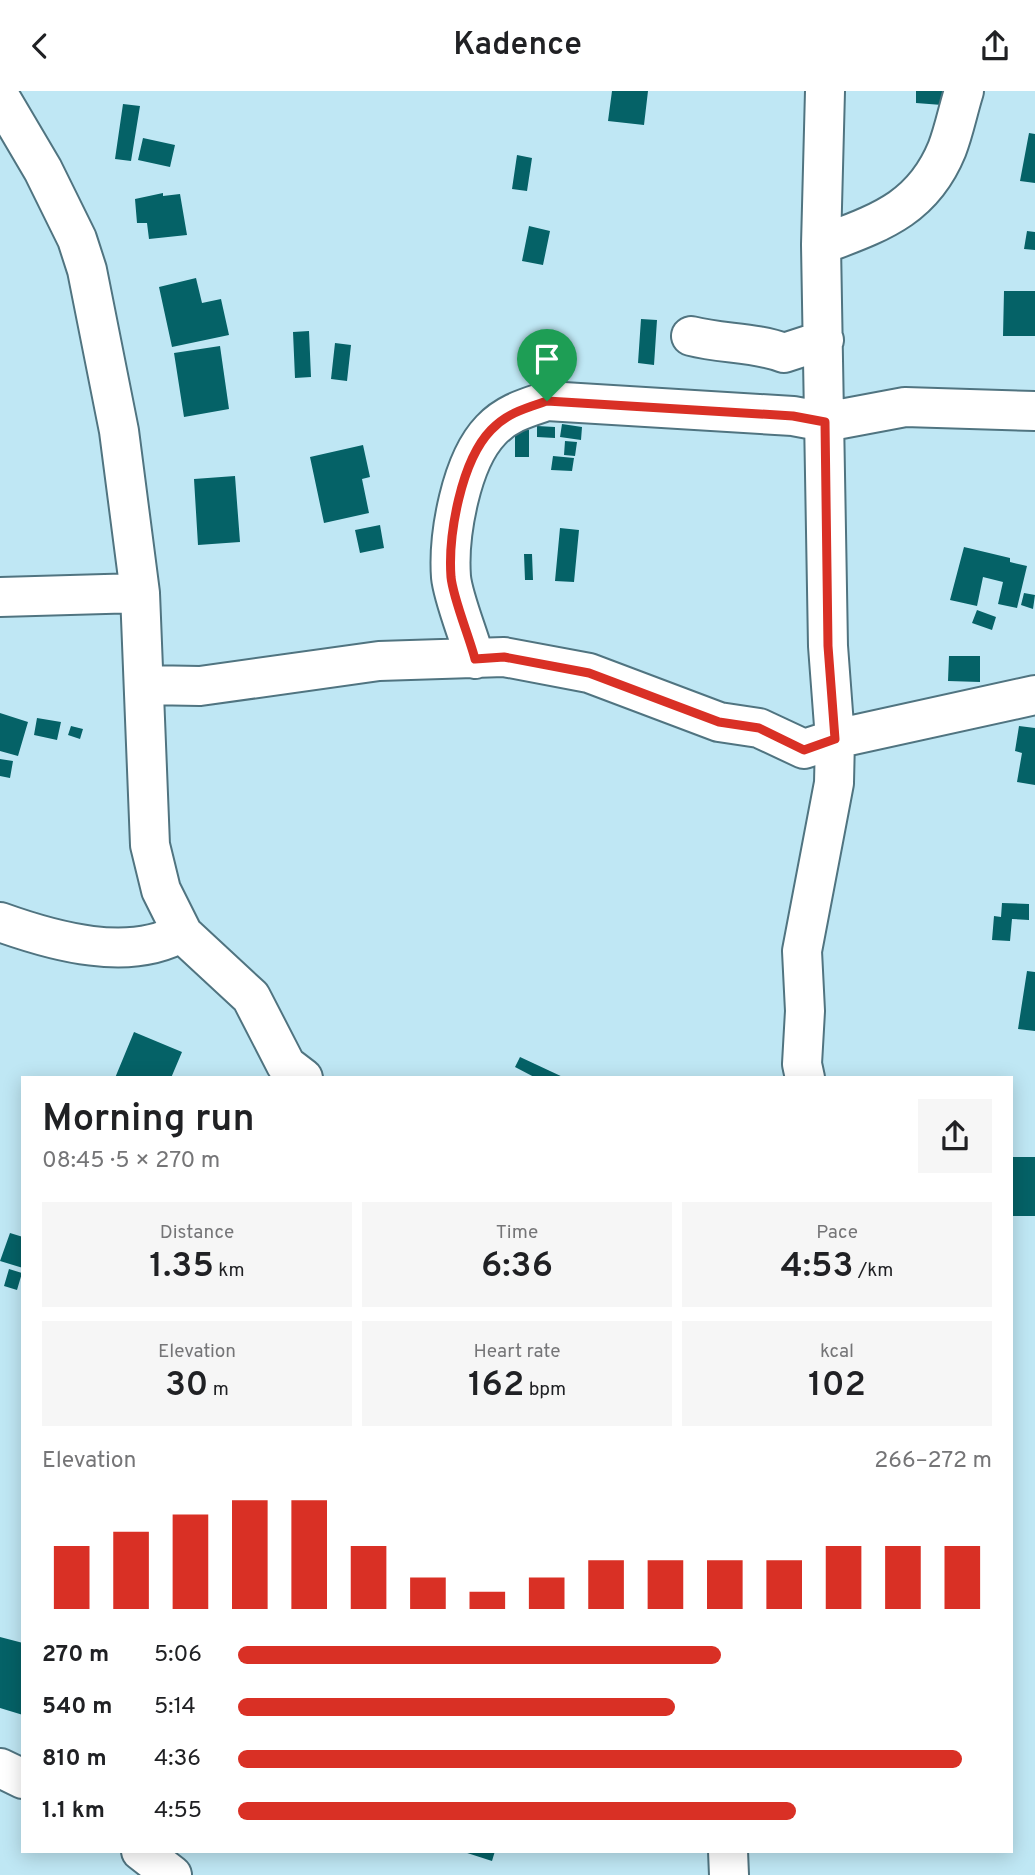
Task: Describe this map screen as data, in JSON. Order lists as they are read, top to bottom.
{
  "page": {
    "header": "Kadence",
    "heading": ["Morning run", "08:45 · 5 × 270 m"],
    "stats": [
      ["Distance", "1.35 km"],
      ["Time", "6:36"],
      ["Pace", "4:53 /km"],
      ["Elevation", "30 m"],
      ["Heart rate", "162 bpm"],
      ["kcal", "102"]
    ],
    "chart": ["Elevation", "266–272 m"],
    "list": [
      {
        "name": "270 m",
        "note": "5:06"
      },
      {
        "name": "540 m",
        "note": "5:14"
      },
      {
        "name": "810 m",
        "note": "4:36"
      },
      {
        "name": "1.1 km",
        "note": "4:55"
      }
    ]
  }
}
